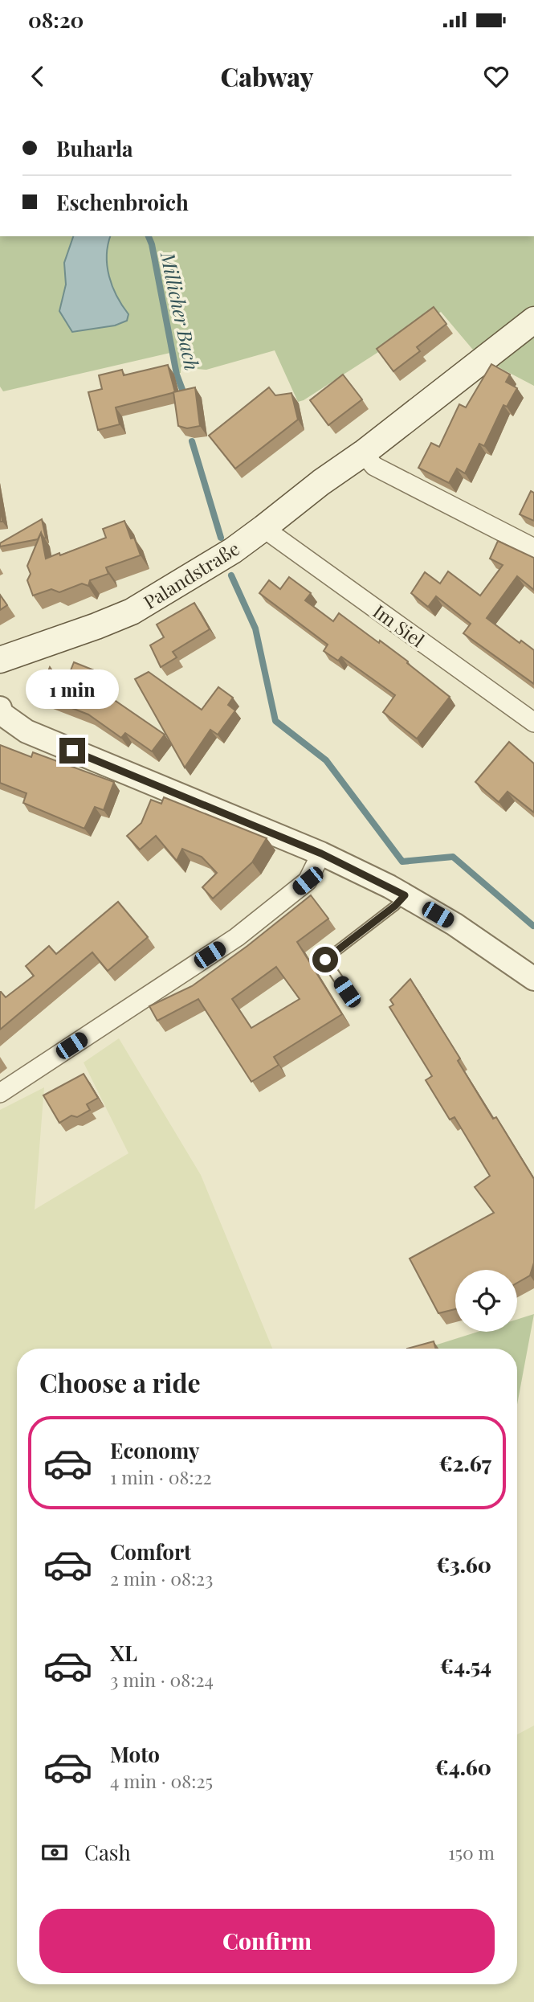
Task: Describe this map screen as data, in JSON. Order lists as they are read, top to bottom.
{
  "streets": {
    "main road": ["Palandstraße"],
    "street": ["Im Siel"]
  },
  "crossings": [
    ["Palandstraße", "Im Siel"]
  ],
  "water": ["Millicher Bach"],
  "page": {
    "status": "08:20",
    "header": "Cabway",
    "banner": ["Buharla", "Eschenbroich"],
    "bubble": "1 min",
    "heading": "Choose a ride",
    "list": [
      {
        "name": "Economy",
        "note": "1 min · 08:22",
        "value": "€2.67"
      },
      {
        "name": "Comfort",
        "note": "2 min · 08:23",
        "value": "€3.60"
      },
      {
        "name": "XL",
        "note": "3 min · 08:24",
        "value": "€4.54"
      },
      {
        "name": "Moto",
        "note": "4 min · 08:25",
        "value": "€4.60"
      }
    ],
    "pay": ["Cash", "150 m"],
    "buttons": "Confirm"
  }
}
